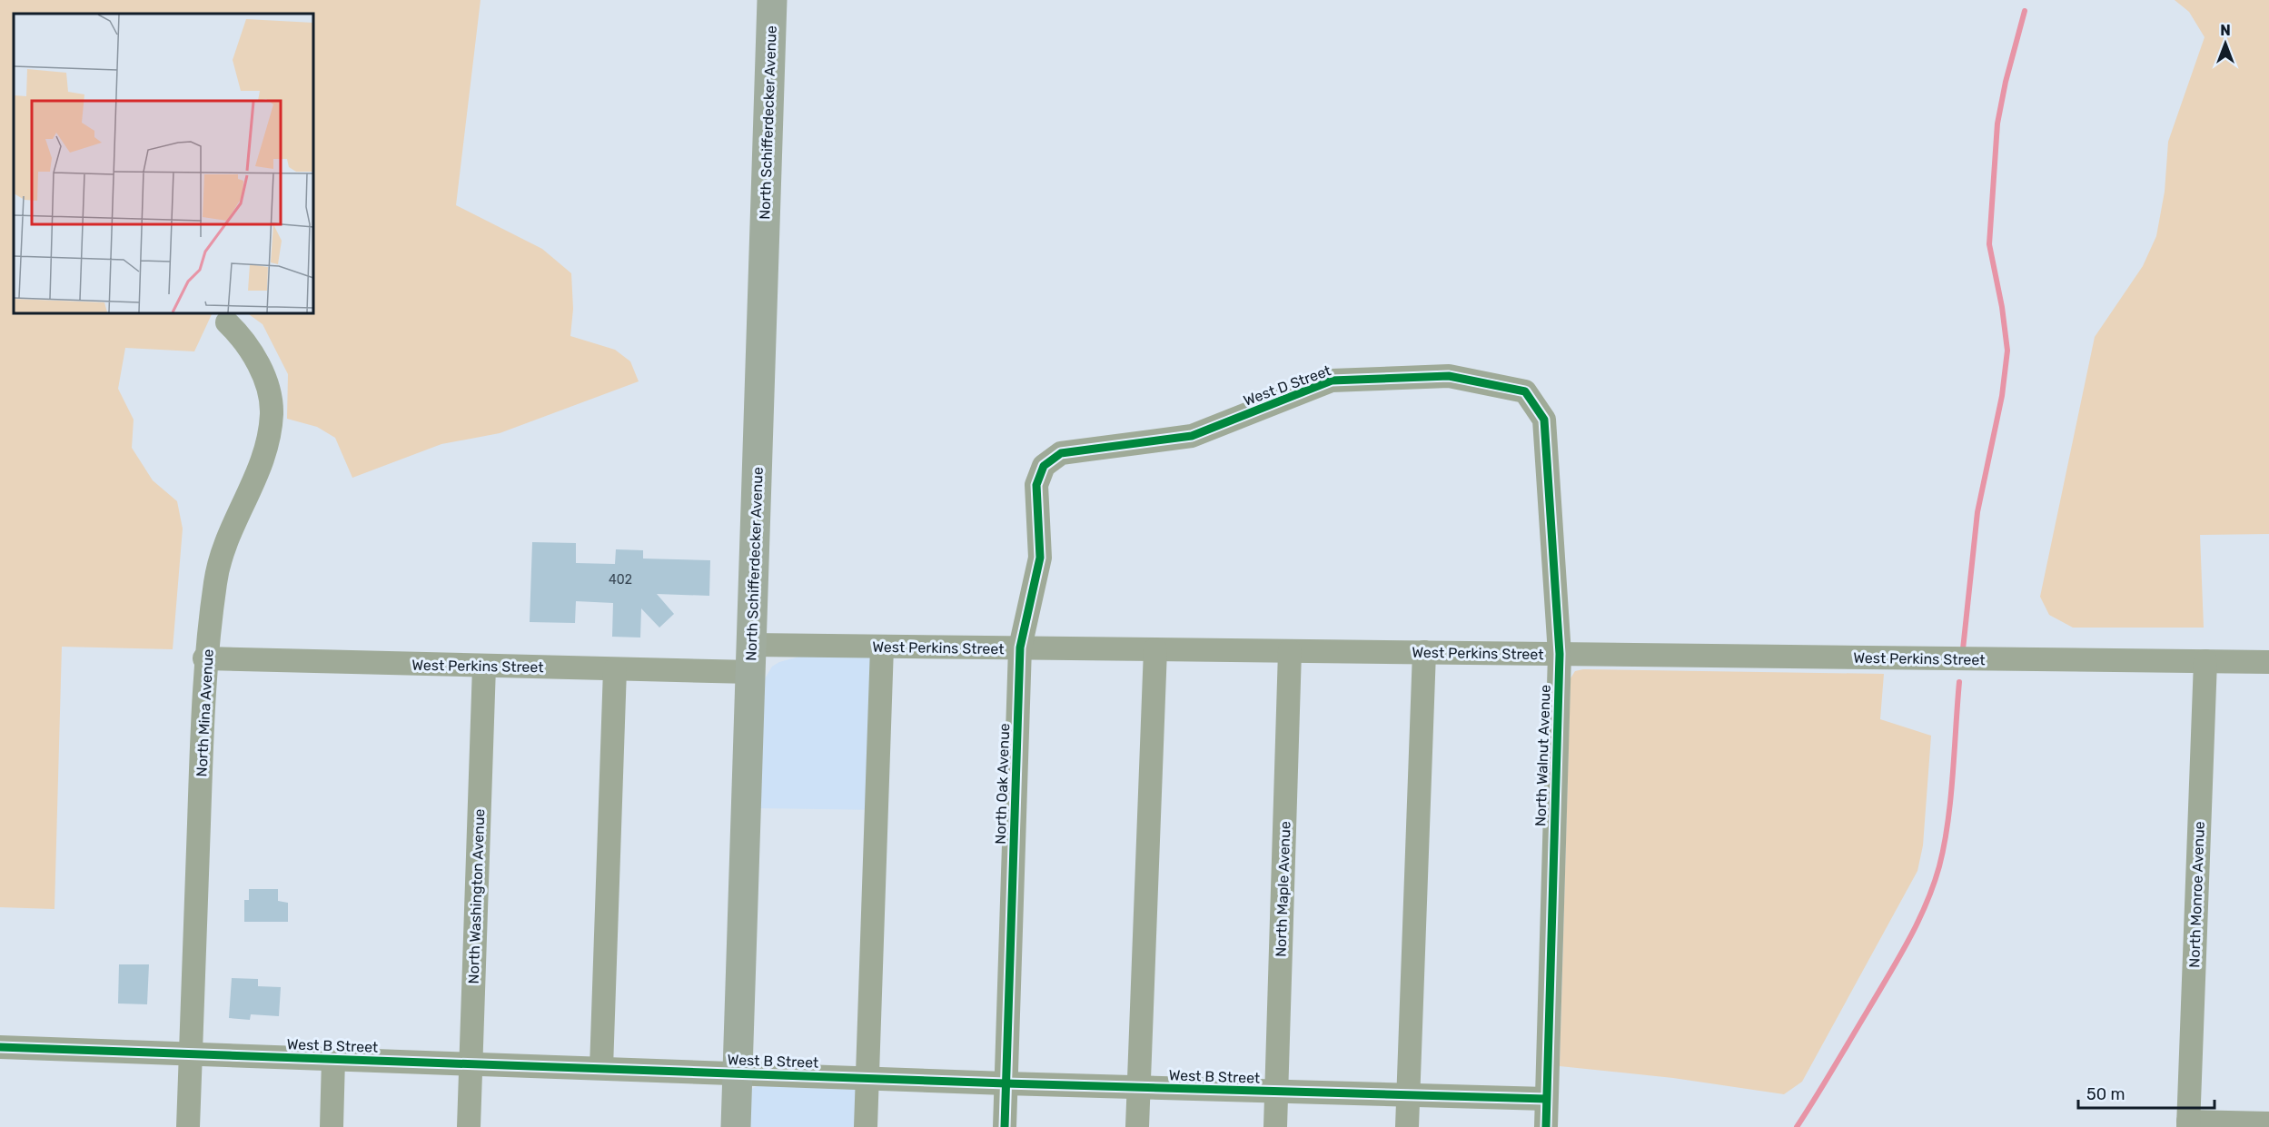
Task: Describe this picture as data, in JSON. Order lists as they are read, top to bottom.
{
  "streets": {
    "main road": ["North Schifferdecker Avenue"],
    "street": [
      "West D Street",
      "West Perkins Street",
      "North Mina Avenue",
      "North Walnut Avenue",
      "North Oak Avenue",
      "North Maple Avenue",
      "North Monroe Avenue",
      "North Washington Avenue",
      "West B Street"
    ]
  },
  "crossings": [
    ["North Schifferdecker Avenue", "West Perkins Street"],
    ["North Schifferdecker Avenue", "West B Street"],
    ["West D Street", "North Walnut Avenue"],
    ["West D Street", "North Oak Avenue"],
    ["West Perkins Street", "North Mina Avenue"],
    ["West Perkins Street", "North Walnut Avenue"],
    ["West Perkins Street", "North Oak Avenue"],
    ["West Perkins Street", "North Maple Avenue"],
    ["West Perkins Street", "North Monroe Avenue"],
    ["West Perkins Street", "North Washington Avenue"],
    ["North Mina Avenue", "West B Street"],
    ["North Walnut Avenue", "West B Street"],
    ["North Oak Avenue", "West B Street"],
    ["North Maple Avenue", "West B Street"],
    ["North Washington Avenue", "West B Street"]
  ],
  "house_numbers": ["402"],
  "scale_bar": "50 m",
  "north": "top"
}
